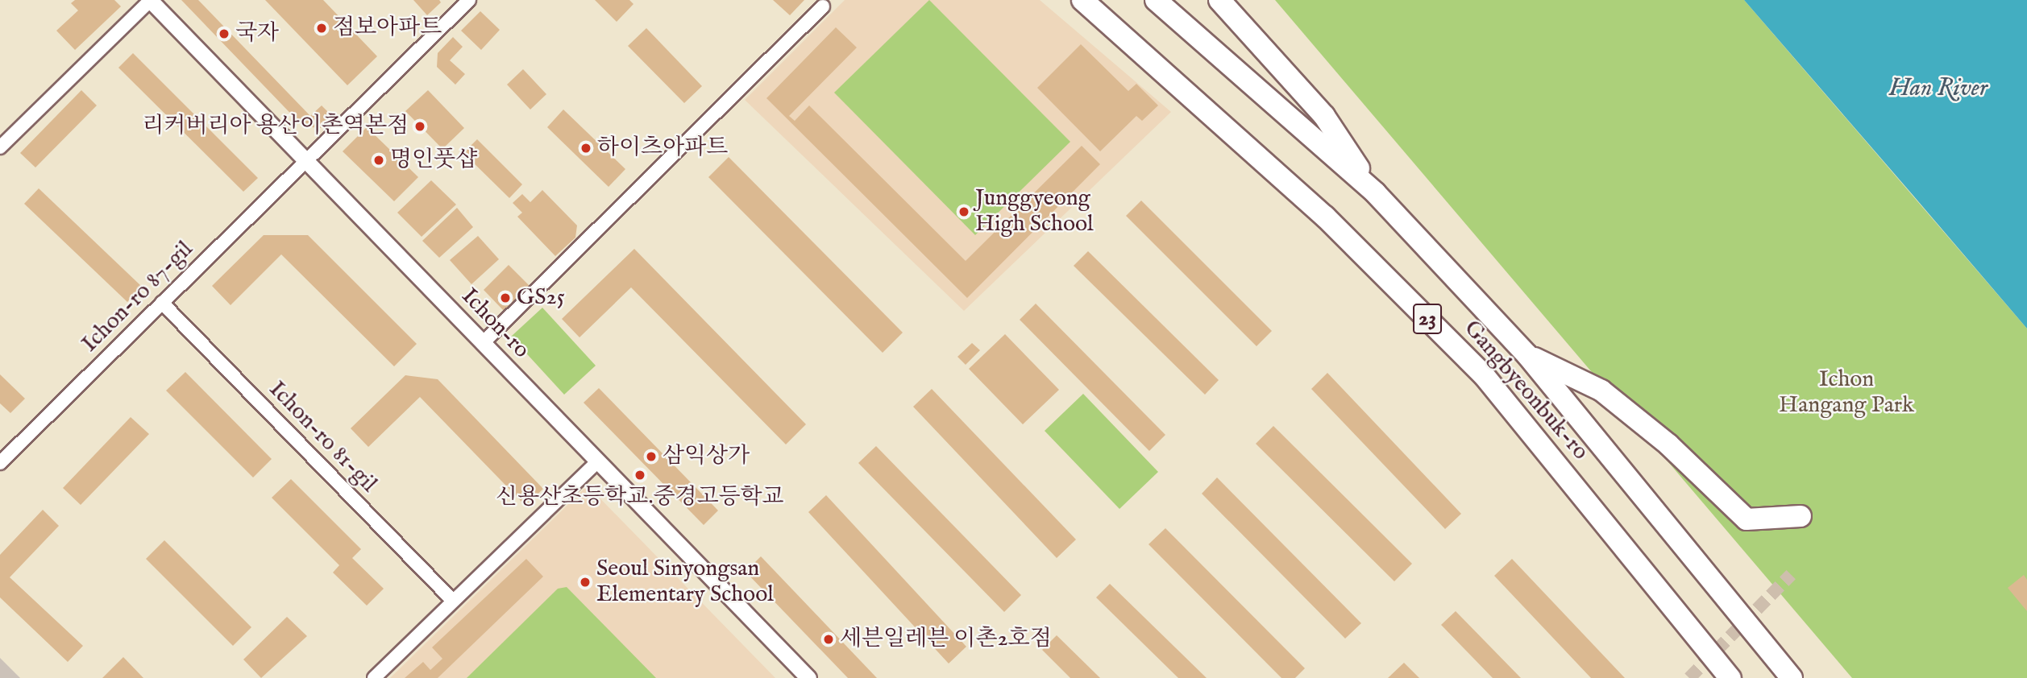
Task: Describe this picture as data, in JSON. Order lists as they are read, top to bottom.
{
  "streets": {
    "highway": ["23", "Gangbyeonbuk-ro"],
    "street": ["Ichon-ro 87-gil", "Ichon-ro", "Ichon-ro 81-gil"]
  },
  "crossings": [
    ["Ichon-ro 87-gil", "Ichon-ro"],
    ["Ichon-ro 87-gil", "Ichon-ro 81-gil"]
  ],
  "water": ["Han River"],
  "parks": ["Ichon Hangang Park"],
  "places": [
    "점보아파트",
    "국자",
    "리커버리아 용산이촌역본점",
    "하이츠아파트",
    "명인풋샵",
    "Junggyeong High School",
    "GS25",
    "삼익상가",
    "신용산초등학교.중경고등학교",
    "Seoul Sinyongsan Elementary School",
    "세븐일레븐 이촌2호점"
  ]
}
